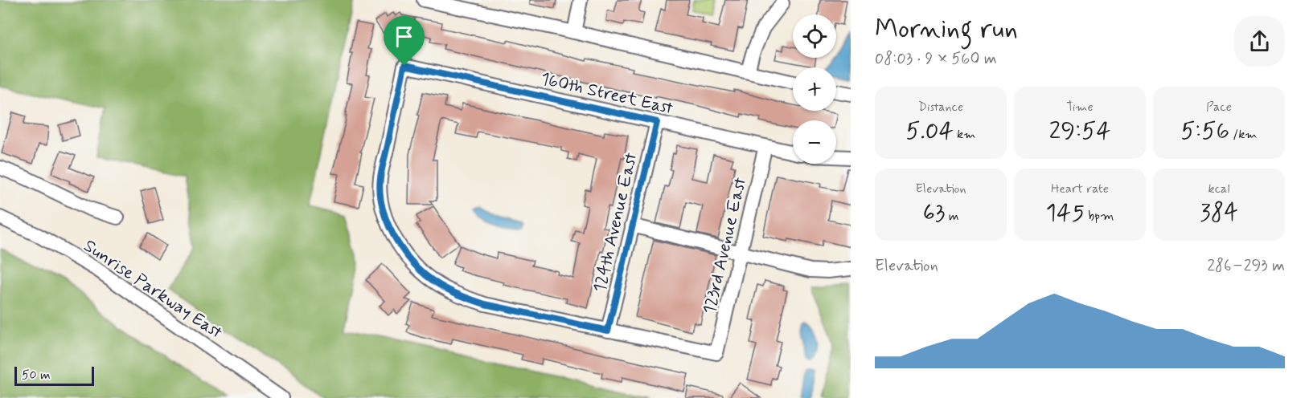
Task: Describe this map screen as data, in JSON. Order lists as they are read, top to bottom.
{
  "streets": {
    "street": [
      "160th Street East",
      "124th Avenue East",
      "123rd Avenue East",
      "Sunrise Parkway East"
    ]
  },
  "crossings": [
    ["160th Street East", "124th Avenue East"],
    ["160th Street East", "123rd Avenue East"],
    ["124th Avenue East", "123rd Avenue East"]
  ],
  "scale_bar": "50 m",
  "page": {
    "heading": ["Morning run", "08:03 · 9 × 560 m"],
    "map_buttons": ["+", "−"],
    "stats": [
      ["Distance", "5.04 km"],
      ["Time", "29:54"],
      ["Pace", "5:56 /km"],
      ["Elevation", "63 m"],
      ["Heart rate", "145 bpm"],
      ["kcal", "384"]
    ],
    "chart": ["Elevation", "286–293 m"],
    "scale": "50 m"
  }
}
